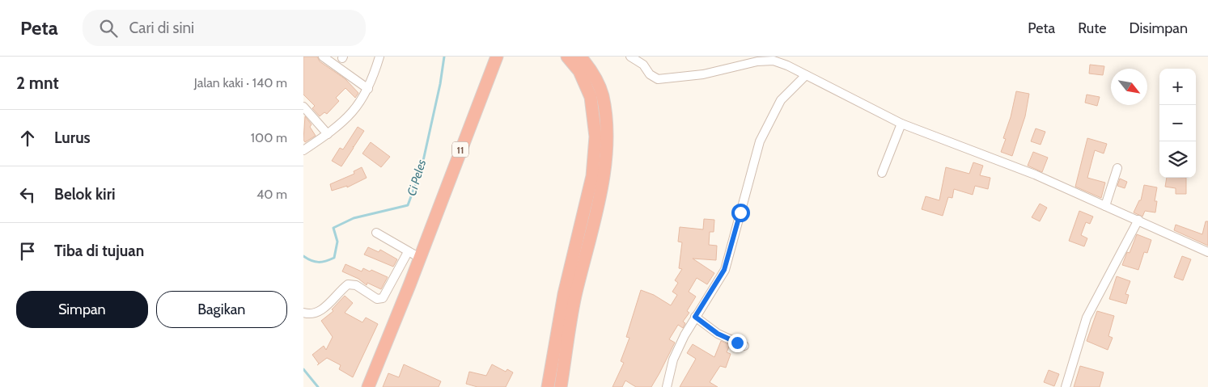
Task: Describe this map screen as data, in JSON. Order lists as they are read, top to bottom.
{
  "streets": {
    "highway": ["11"]
  },
  "water": ["Ci Peles"],
  "north": "bottom right",
  "page": {
    "header": "Peta",
    "search": "Cari di sini",
    "nav": ["Peta", "Rute", "Disimpan"],
    "heading": ["2 mnt", "Jalan kaki · 140 m"],
    "map_buttons": ["+", "−"],
    "list": [
      ["Lurus", "100 m"],
      ["Belok kiri", "40 m"],
      "Tiba di tujuan"
    ],
    "buttons": ["Simpan", "Bagikan"]
  }
}
